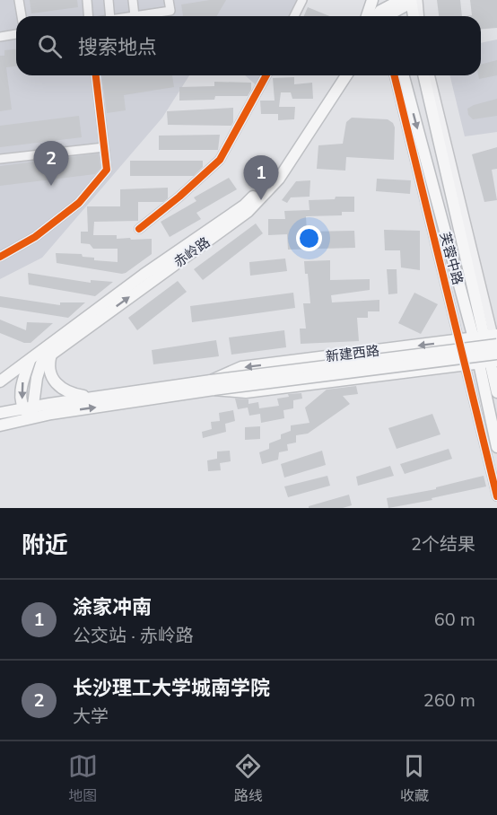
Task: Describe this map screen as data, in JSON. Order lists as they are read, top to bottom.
{
  "streets": {
    "main road": ["赤岭路", "芙蓉中路", "新建西路"]
  },
  "crossings": [
    ["赤岭路", "新建西路"],
    ["芙蓉中路", "新建西路"]
  ],
  "page": {
    "search": "搜索地点",
    "pins": ["2", "1"],
    "heading": ["附近", "2个结果"],
    "list": [
      {
        "mark": "1",
        "name": "涂家冲南",
        "note": "公交站 · 赤岭路",
        "value": "60 m"
      },
      {
        "mark": "2",
        "name": "长沙理工大学城南学院",
        "note": "大学",
        "value": "260 m"
      }
    ],
    "nav": ["地图", "路线", "收藏"]
  }
}
